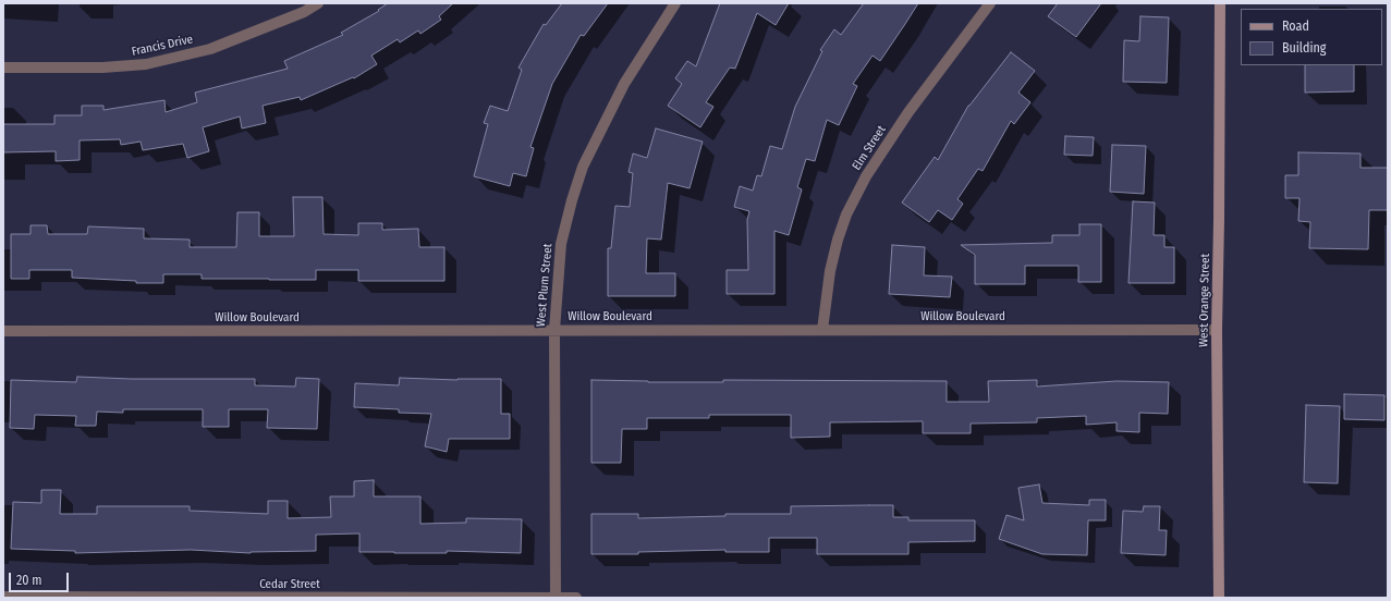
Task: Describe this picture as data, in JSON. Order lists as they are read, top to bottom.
{
  "streets": {
    "street": [
      "Francis Drive",
      "Elm Street",
      "West Plum Street",
      "West Orange Street",
      "Willow Boulevard",
      "Cedar Street"
    ]
  },
  "crossings": [
    ["Elm Street", "Willow Boulevard"],
    ["West Plum Street", "Willow Boulevard"],
    ["West Plum Street", "Cedar Street"],
    ["West Orange Street", "Willow Boulevard"]
  ],
  "legend": ["Road", "Building"],
  "scale_bar": "20 m"
}
